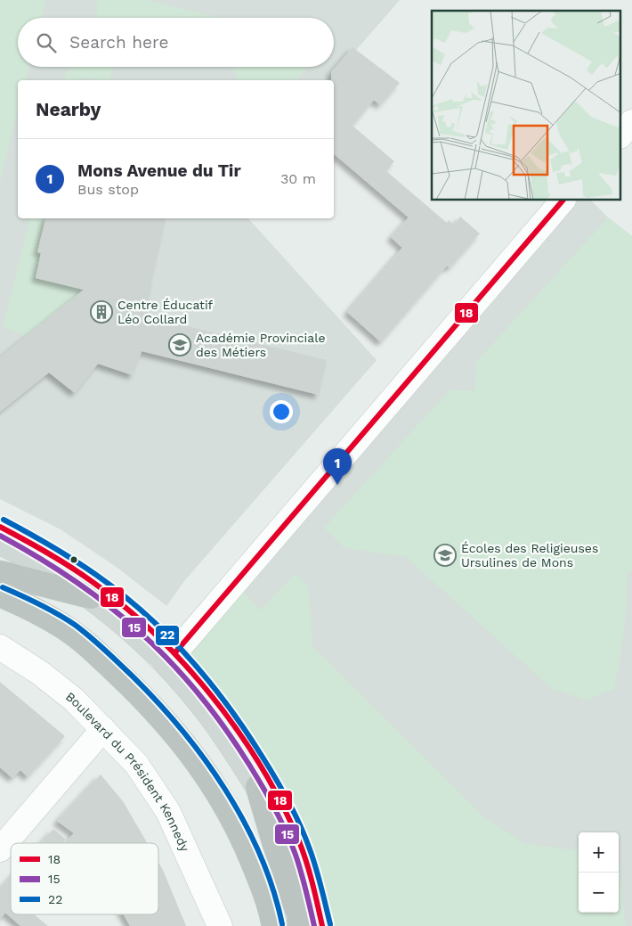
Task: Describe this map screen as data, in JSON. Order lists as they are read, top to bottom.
{
  "streets": {
    "street": ["Boulevard du Président Kennedy"]
  },
  "places": {
    "building": ["Centre Éducatif Léo Collard"],
    "school or university": ["Académie Provinciale des Métiers", "Écoles des Religieuses Ursulines de Mons"]
  },
  "lines": ["transit line 18", "transit line 22", "transit line 15"],
  "legend": ["18", "15", "22"],
  "page": {
    "search": "Search here",
    "heading": "Nearby",
    "list": [
      {
        "mark": "1",
        "name": "Mons Avenue du Tir",
        "note": "Bus stop",
        "value": "30 m"
      }
    ],
    "pins": "1",
    "map_buttons": ["+", "−"]
  }
}
